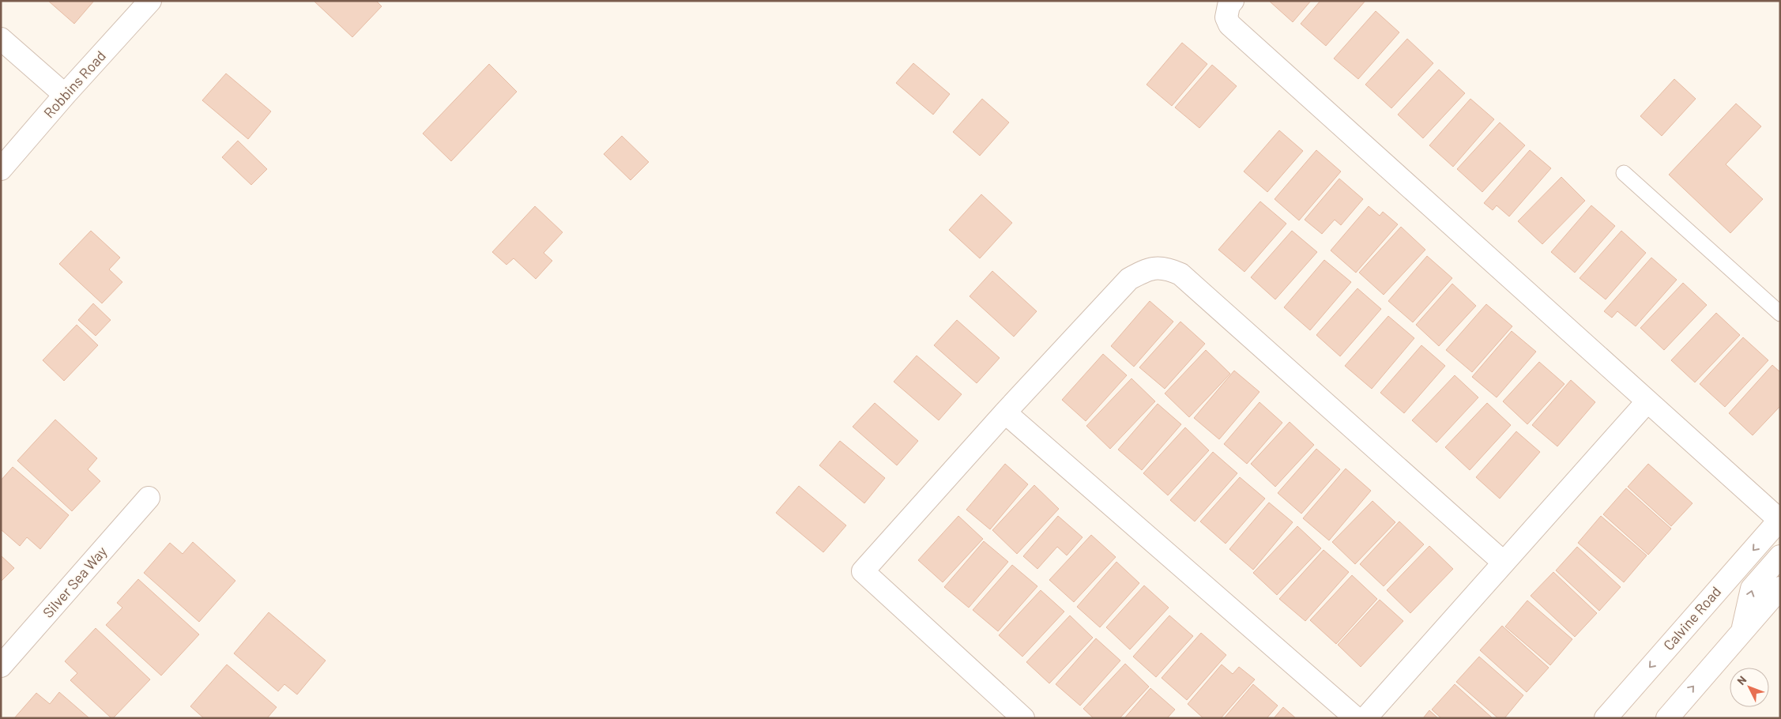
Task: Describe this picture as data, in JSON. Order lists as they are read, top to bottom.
{
  "streets": {
    "street": ["Robbins Road", "Silver Sea Way", "Calvine Road"]
  },
  "north": "top left"
}
